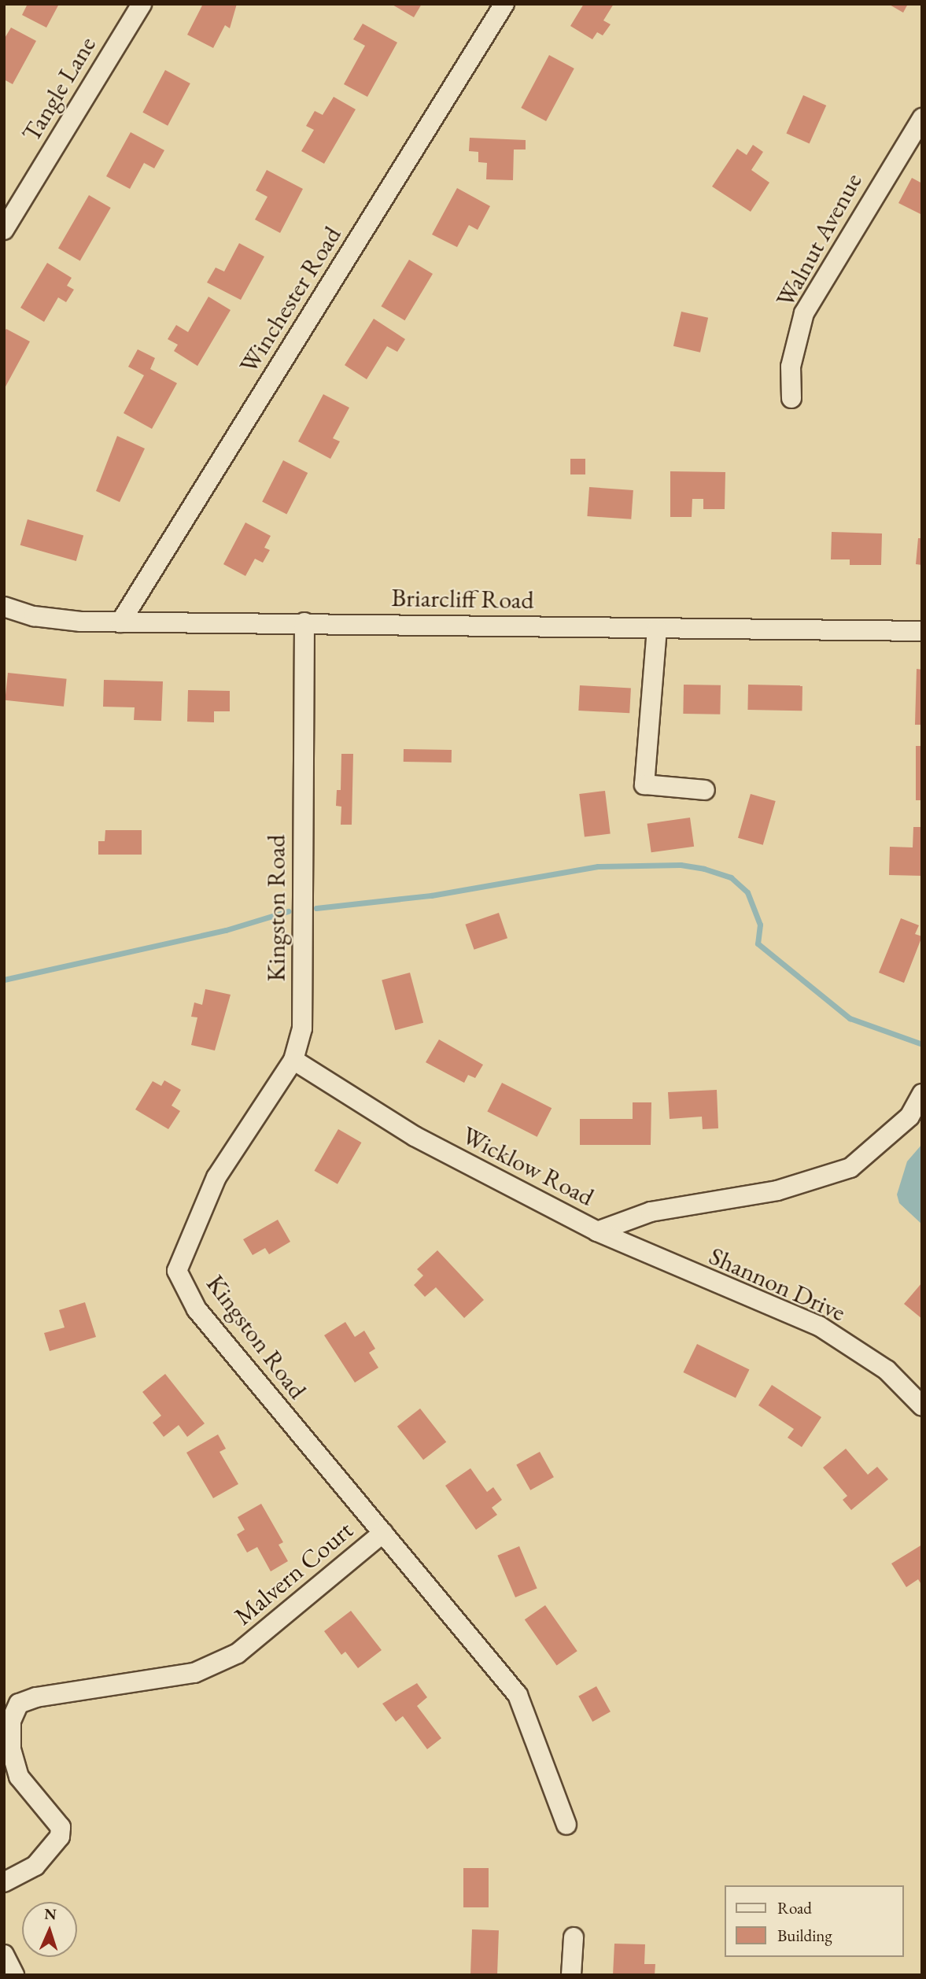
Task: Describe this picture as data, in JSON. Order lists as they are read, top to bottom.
{
  "streets": {
    "street": [
      "Tangle Lane",
      "Walnut Avenue",
      "Winchester Road",
      "Briarcliff Road",
      "Kingston Road",
      "Wicklow Road",
      "Shannon Drive",
      "Malvern Court"
    ]
  },
  "crossings": [
    ["Winchester Road", "Briarcliff Road"],
    ["Briarcliff Road", "Kingston Road"],
    ["Kingston Road", "Wicklow Road"],
    ["Kingston Road", "Malvern Court"],
    ["Wicklow Road", "Shannon Drive"]
  ],
  "legend": ["Road", "Building"],
  "north": "top"
}
